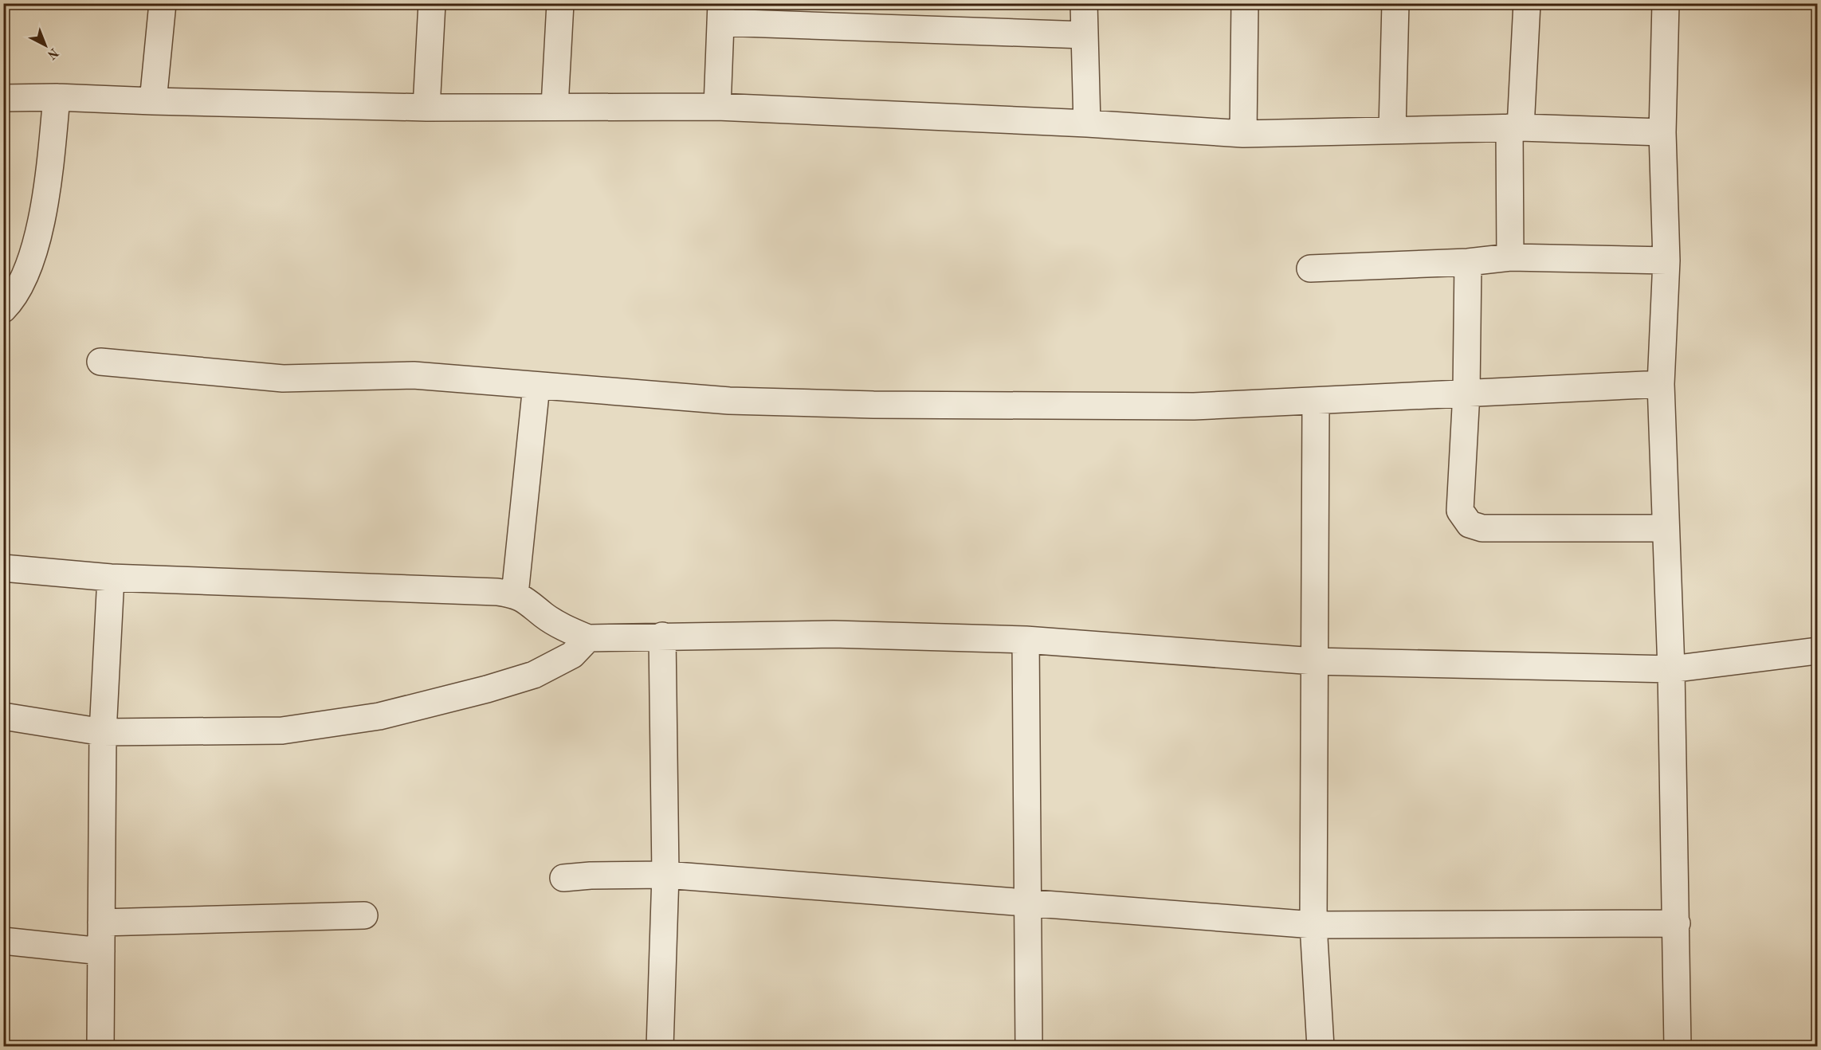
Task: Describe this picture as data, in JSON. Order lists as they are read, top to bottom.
{
  "north": "bottom right"
}
